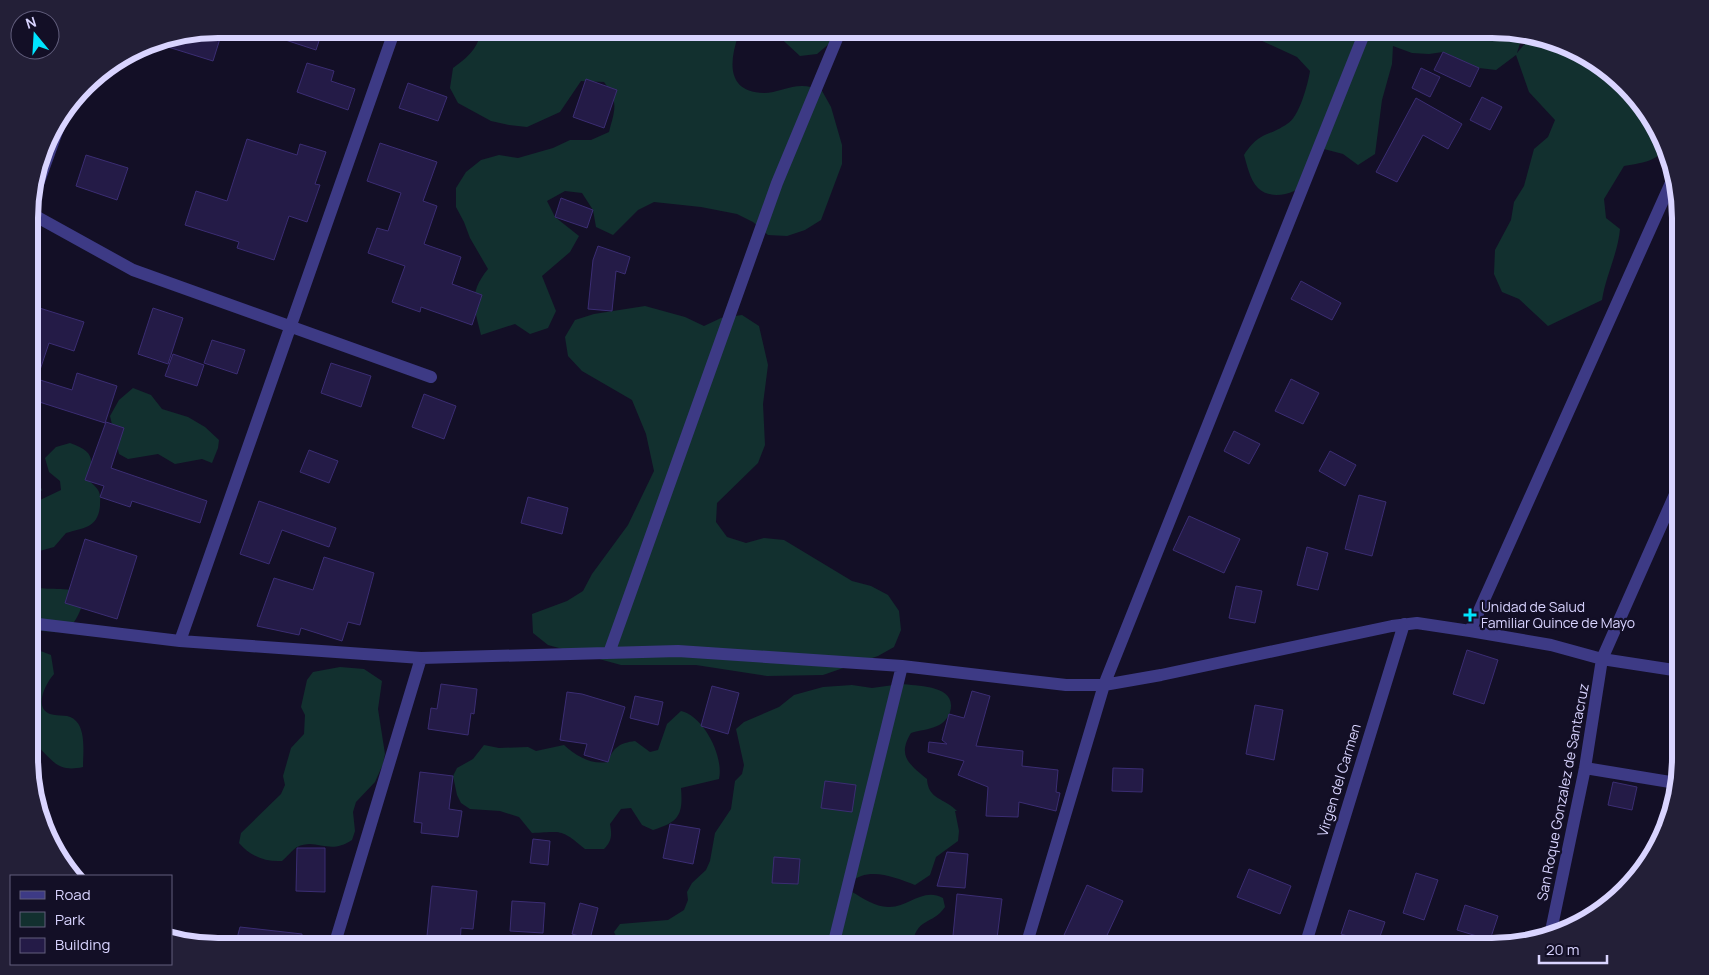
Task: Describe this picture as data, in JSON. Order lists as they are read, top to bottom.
{
  "streets": {
    "street": ["Virgen del Carmen", "San Roque Gonzalez de Santacruz"]
  },
  "places": {
    "health": ["Unidad de Salud Familiar Quince de Mayo"]
  },
  "legend": ["Road", "Park", "Building"],
  "scale_bar": "20 m",
  "north": "top"
}
